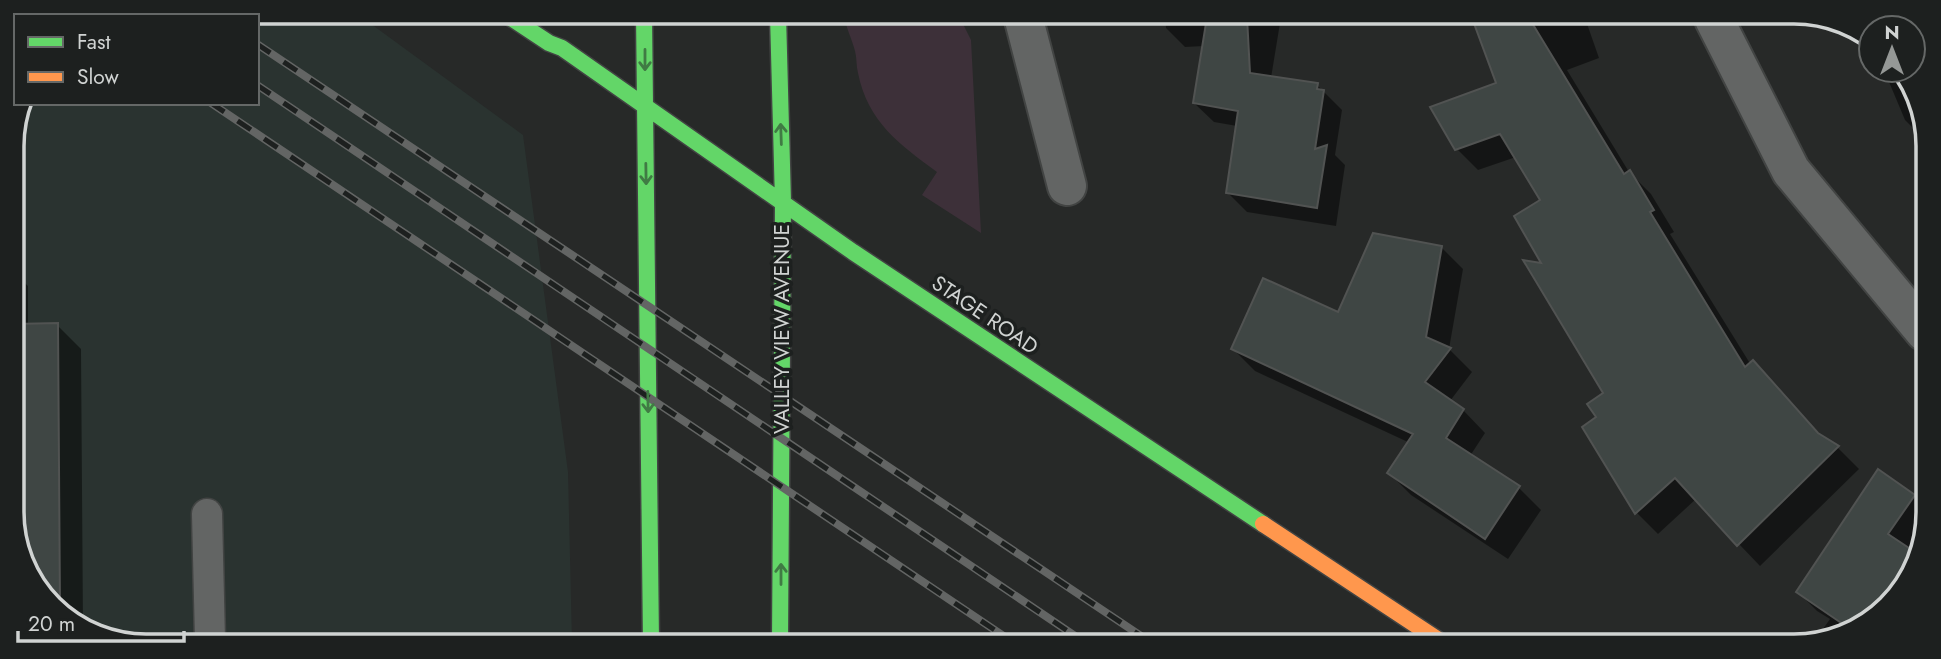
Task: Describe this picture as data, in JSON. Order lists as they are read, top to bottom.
{
  "streets": {
    "main road": ["STAGE ROAD", "VALLEY VIEW AVENUE"]
  },
  "crossings": [
    ["STAGE ROAD", "VALLEY VIEW AVENUE"]
  ],
  "legend": ["Fast", "Slow"],
  "scale_bar": "20 m",
  "north": "top"
}
